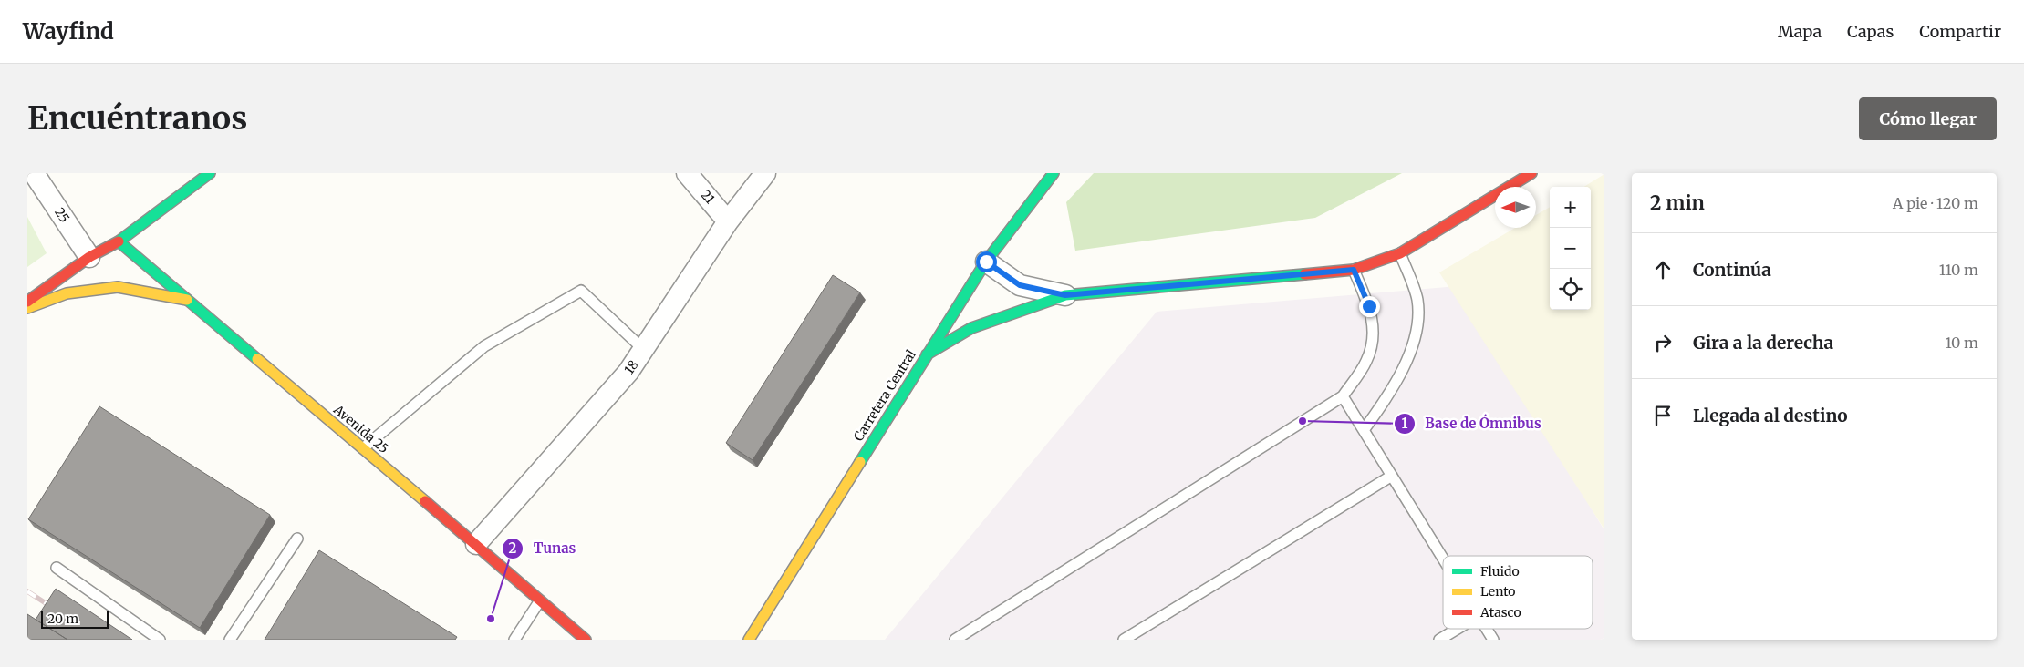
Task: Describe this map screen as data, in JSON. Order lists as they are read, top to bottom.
{
  "streets": {
    "main road": ["Carretera Central", "Avenida 25"],
    "street": ["21", "25", "18"]
  },
  "crossings": [
    ["21", "18"],
    ["18", "Avenida 25"]
  ],
  "places": ["Base de Ómnibus", "Tunas"],
  "legend": ["Fluido", "Lento", "Atasco"],
  "scale_bar": "20 m",
  "north": "left",
  "page": {
    "header": "Wayfind",
    "nav": ["Mapa", "Capas", "Compartir"],
    "buttons": "Cómo llegar",
    "title": "Encuéntranos",
    "heading": ["2 min", "A pie · 120 m"],
    "map_buttons": ["+", "−"],
    "list": [
      ["Continúa", "110 m"],
      ["Gira a la derecha", "10 m"],
      "Llegada al destino"
    ],
    "scale": "20 m"
  }
}
